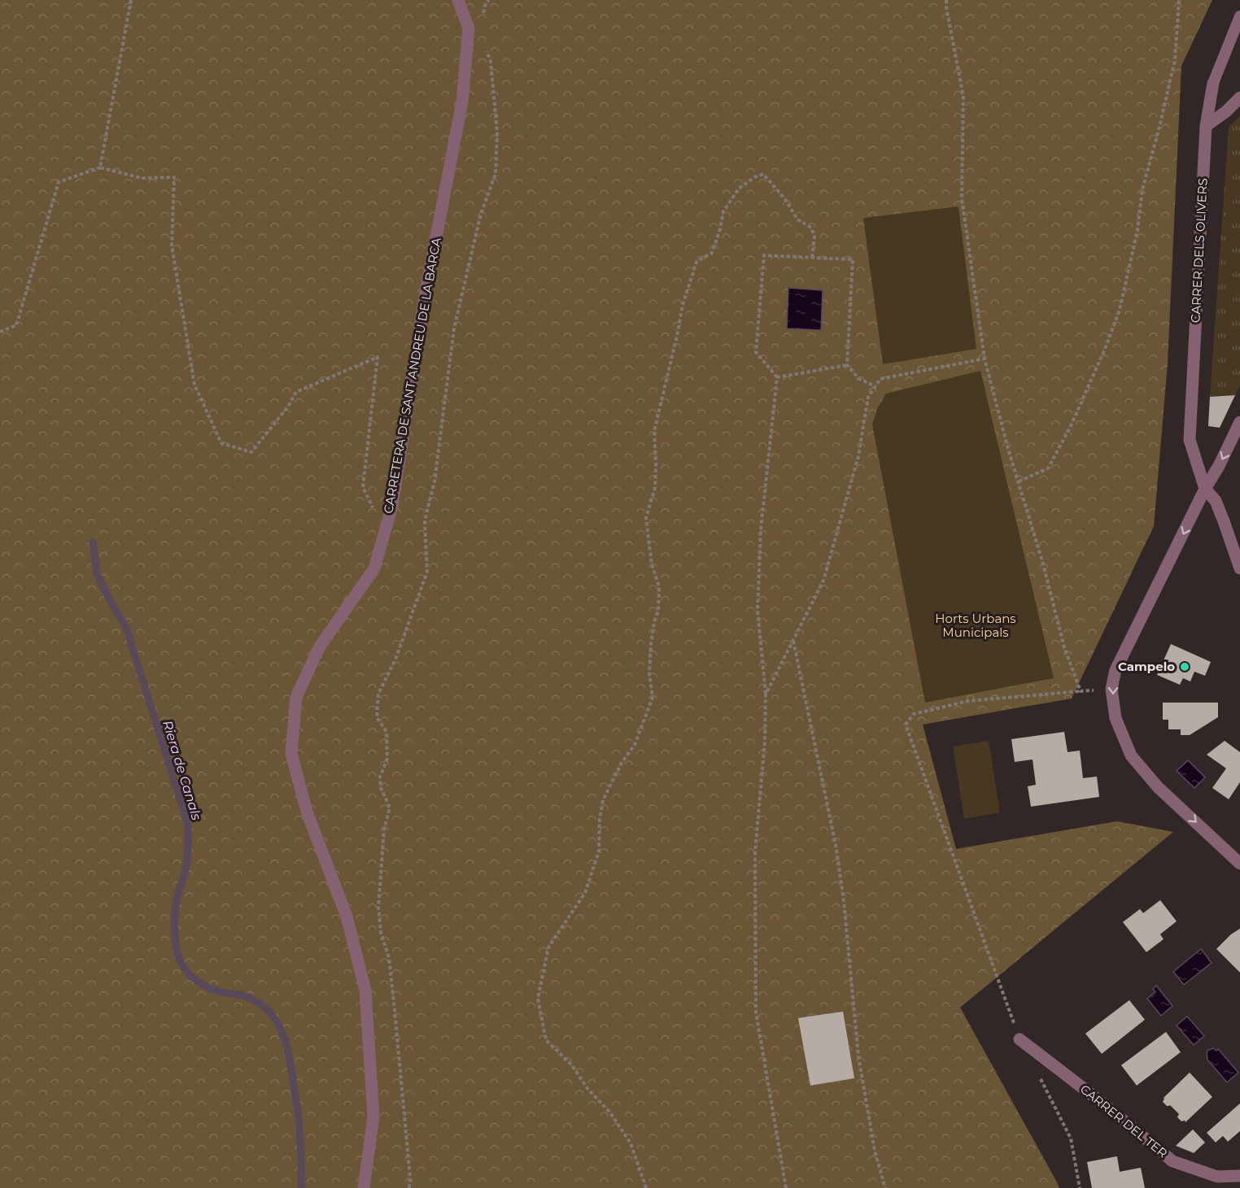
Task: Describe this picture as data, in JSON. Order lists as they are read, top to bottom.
{
  "streets": {
    "street": ["CARRER DELS OLIVERS", "CARRETERA DE SANT ANDREU DE LA BARCA", "CARRER DEL TER"]
  },
  "water": ["Riera de Canals"],
  "parks": ["Horts Urbans Municipals"],
  "places": ["Campelo"]
}
